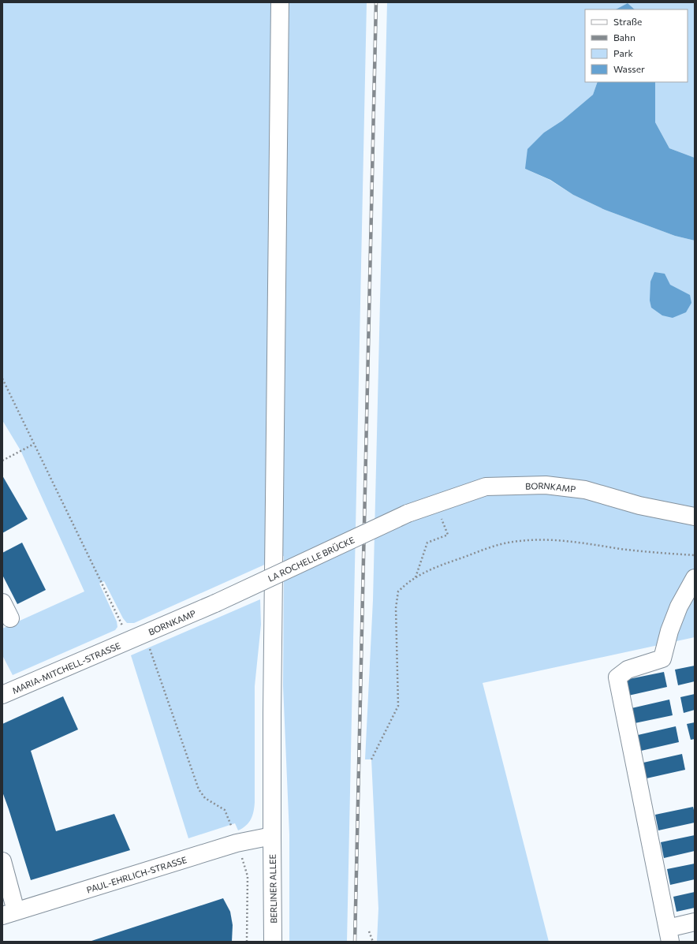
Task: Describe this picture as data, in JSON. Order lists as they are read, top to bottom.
{
  "streets": {
    "street": [
      "BORNKAMP",
      "LA ROCHELLE BRÜCKE",
      "MARIA-MITCHELL-STRASSE",
      "PAUL-EHRLICH-STRASSE",
      "BERLINER ALLEE"
    ]
  },
  "crossings": [
    ["BORNKAMP", "LA ROCHELLE BRÜCKE"],
    ["BORNKAMP", "MARIA-MITCHELL-STRASSE"],
    ["PAUL-EHRLICH-STRASSE", "BERLINER ALLEE"]
  ],
  "legend": [
    "Straße",
    "Bahn",
    "Park",
    "Wasser"
  ]
}
